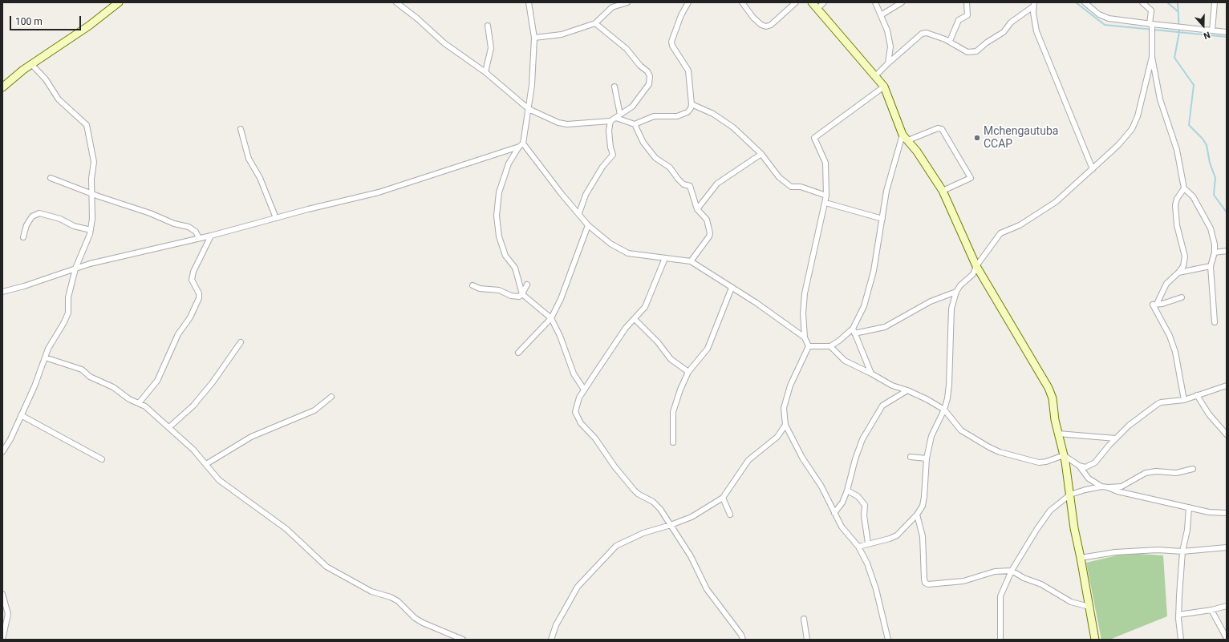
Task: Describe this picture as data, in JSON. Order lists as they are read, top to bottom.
{
  "places": ["Mchengautuba CCAP"],
  "scale_bar": "100 m",
  "north": "bottom"
}
